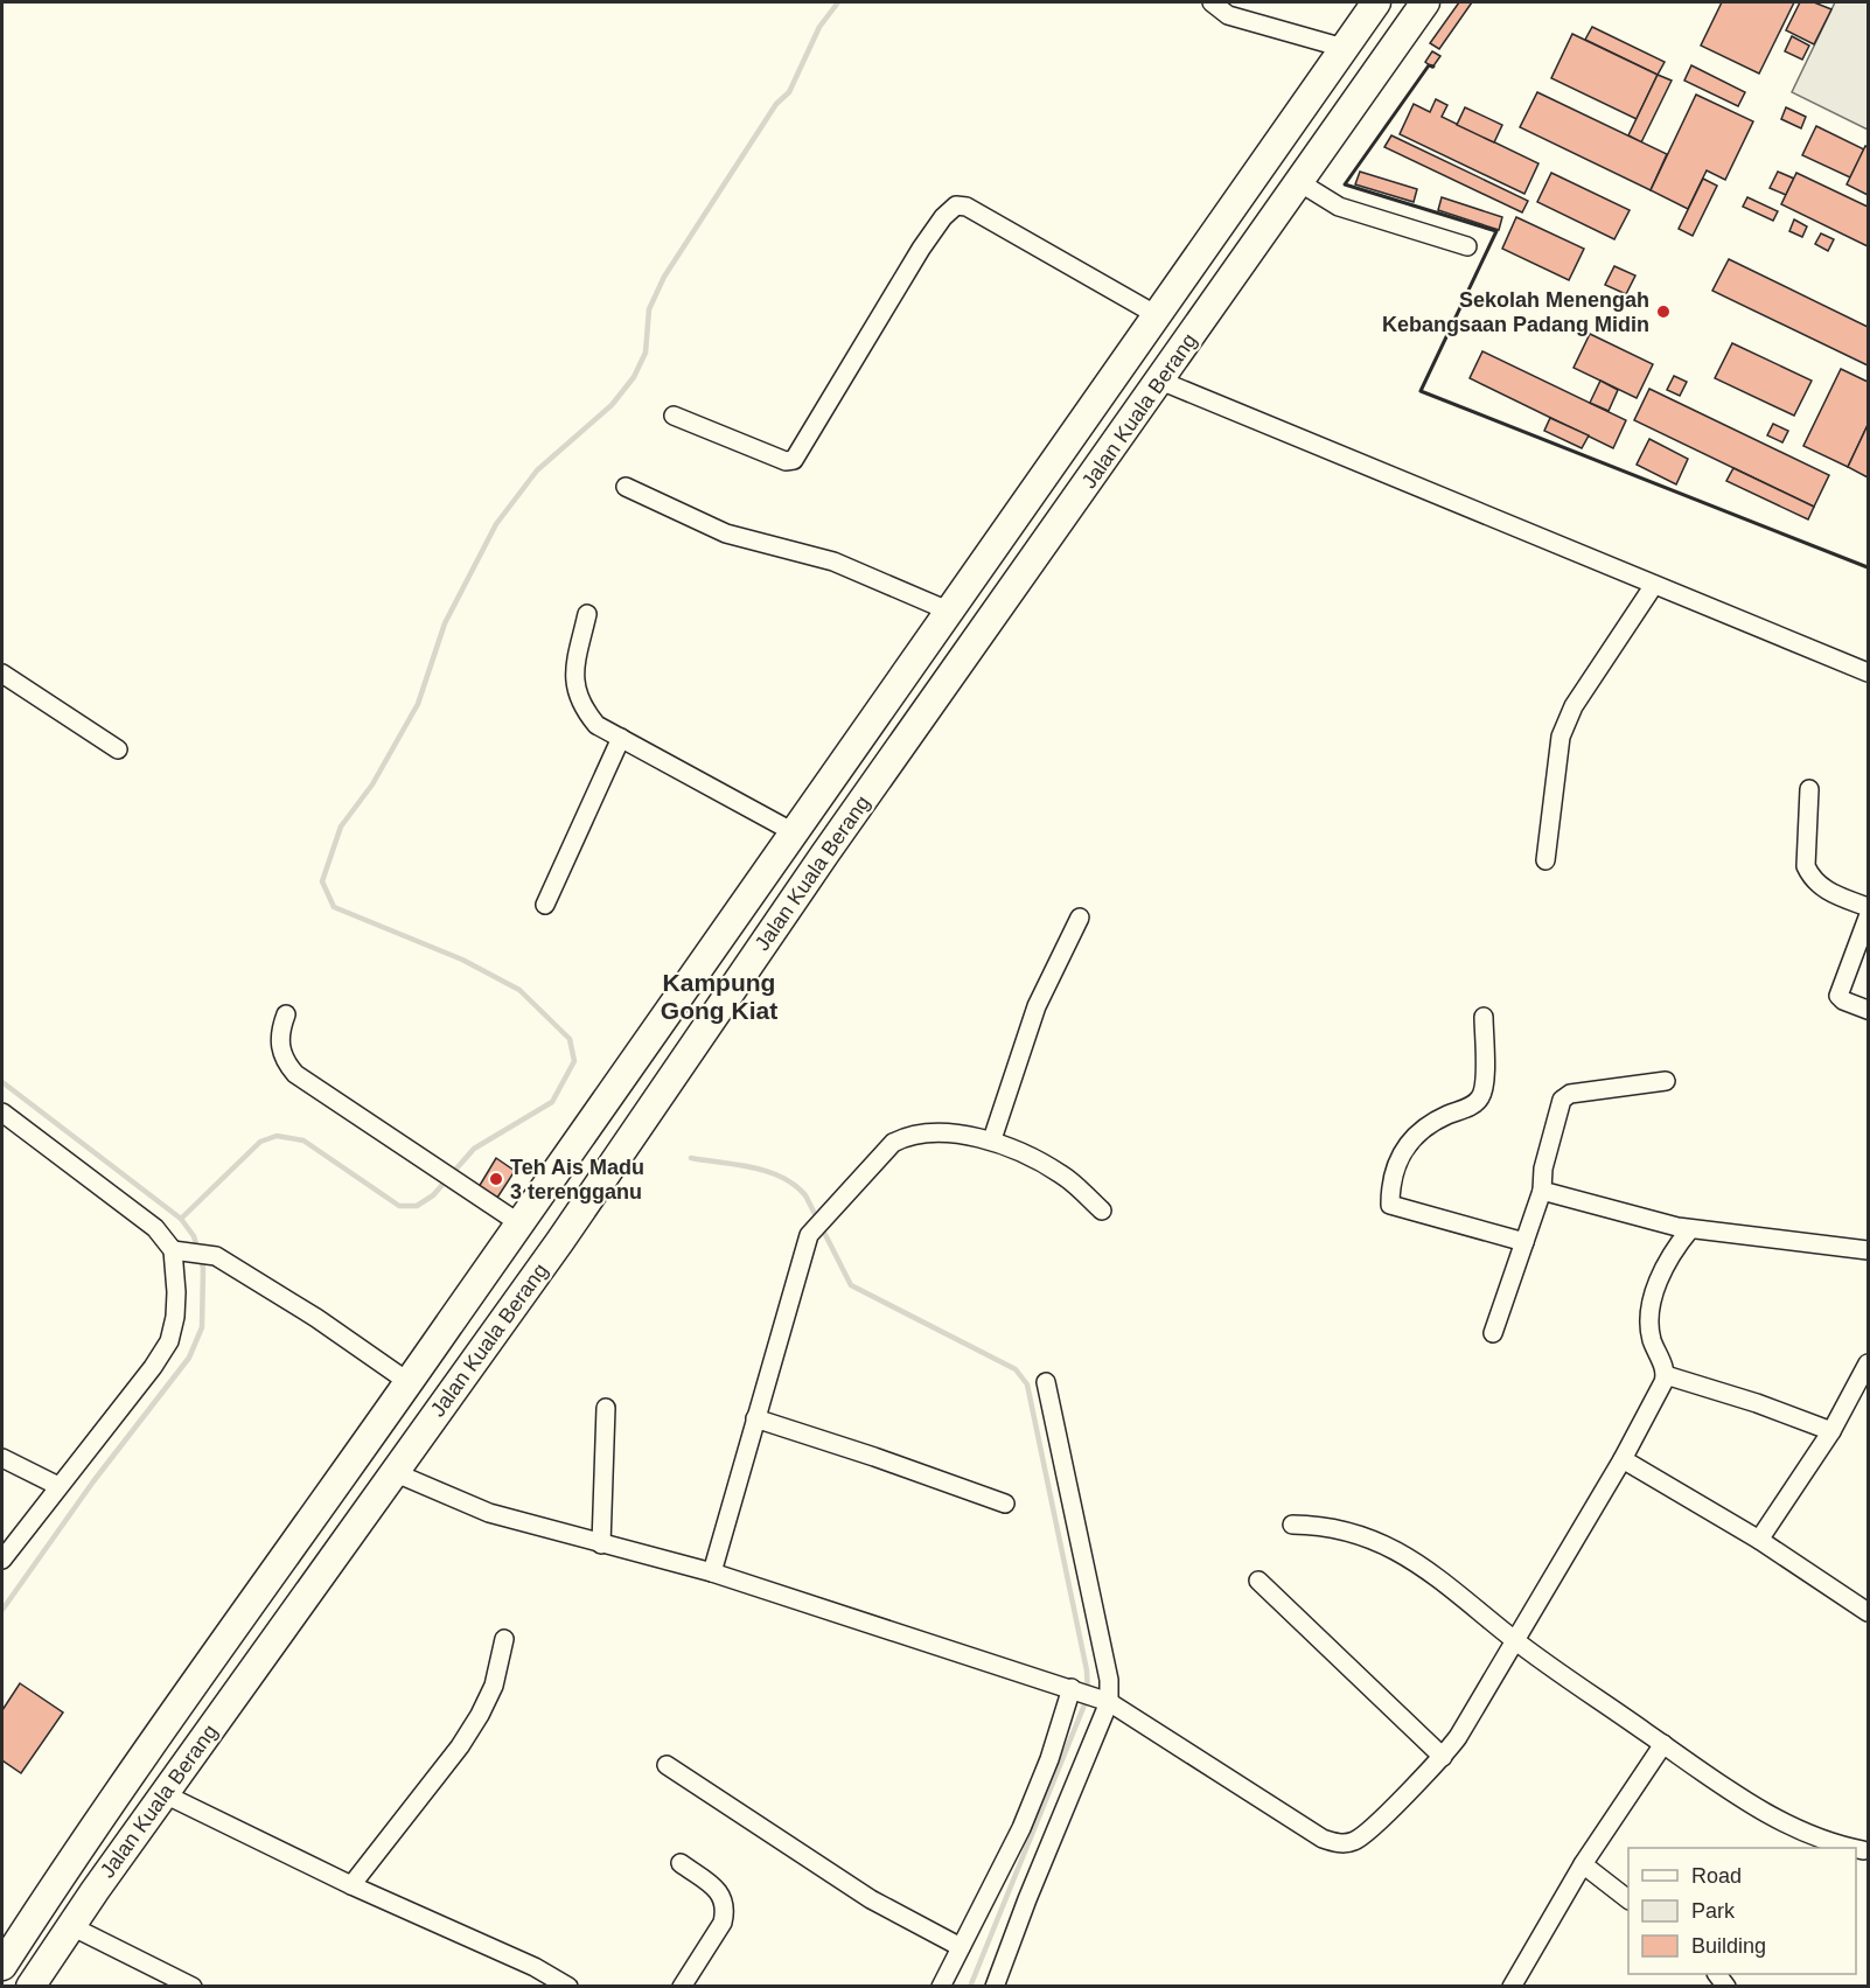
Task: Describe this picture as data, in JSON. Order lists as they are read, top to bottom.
{
  "streets": {
    "highway": ["Jalan Kuala Berang"]
  },
  "districts": ["Kampung Gong Kiat"],
  "places": ["Sekolah Menengah Kebangsaan Padang Midin", "Teh Ais Madu 3 terengganu"],
  "legend": ["Road", "Park", "Building"]
}
